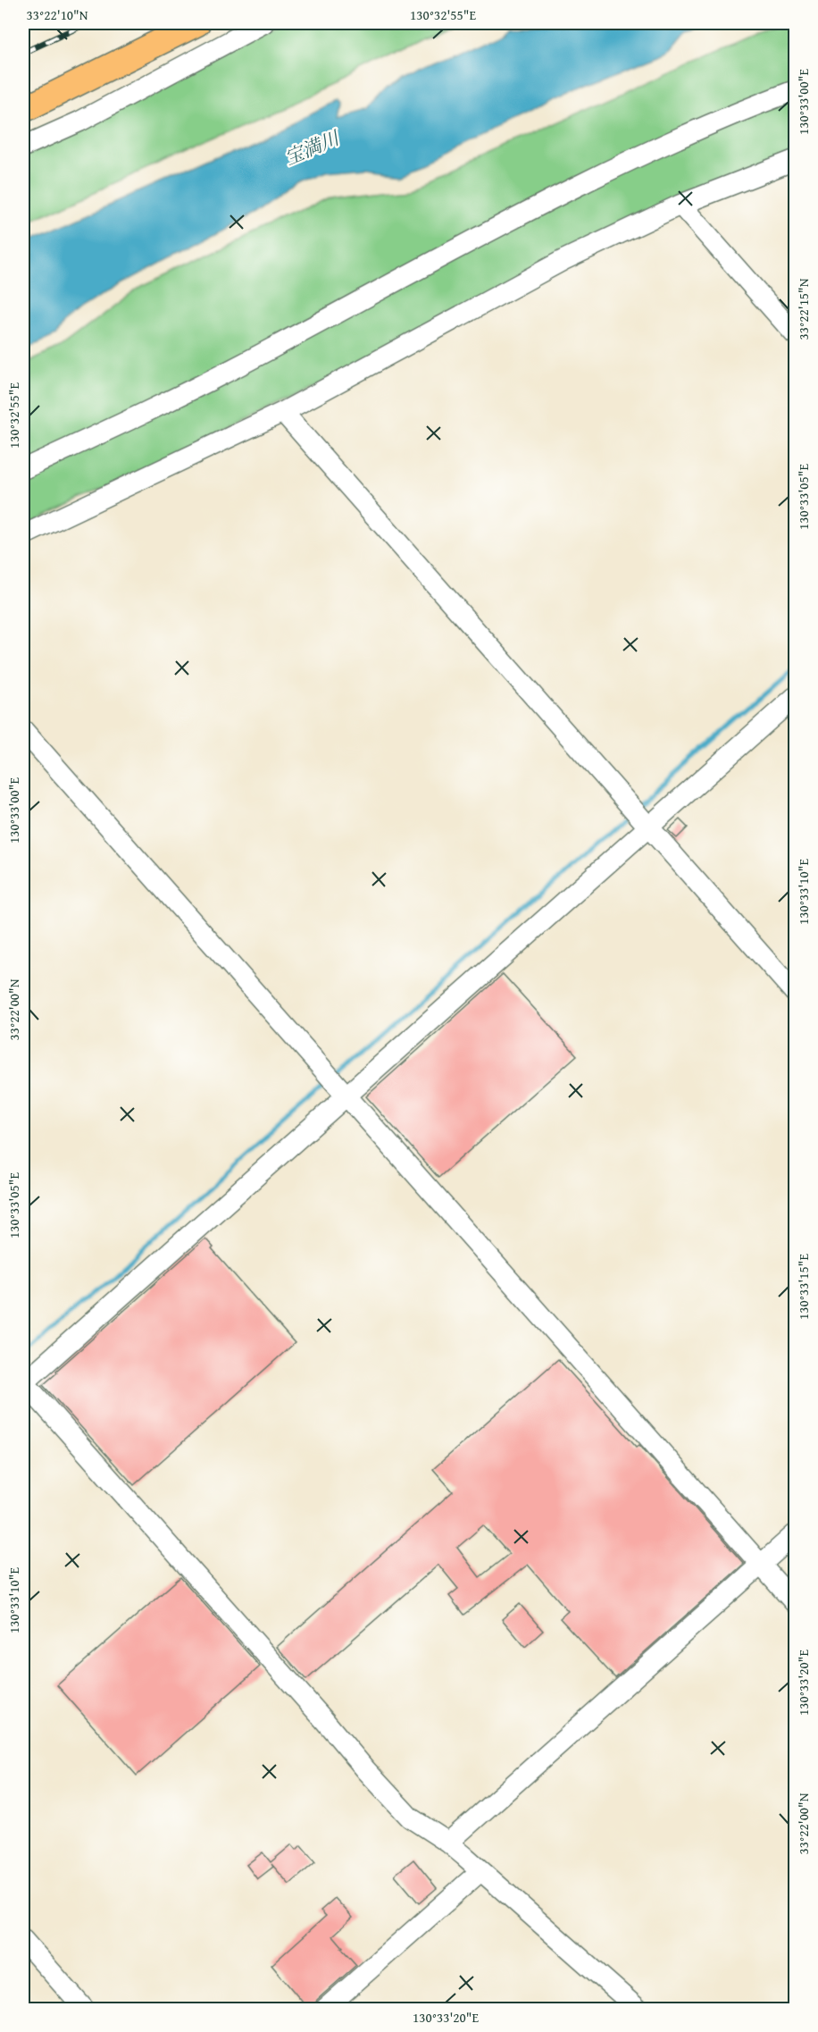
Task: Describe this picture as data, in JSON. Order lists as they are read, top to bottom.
{
  "water": ["宝満川"],
  "coordinates": [
    "33°22'10\"N",
    "130°32'55\"E",
    "130°33'00\"E",
    "33°22'15\"N",
    "130°33'05\"E",
    "130°33'10\"E",
    "33°22'00\"N",
    "130°33'15\"E",
    "130°33'20\"E"
  ]
}
